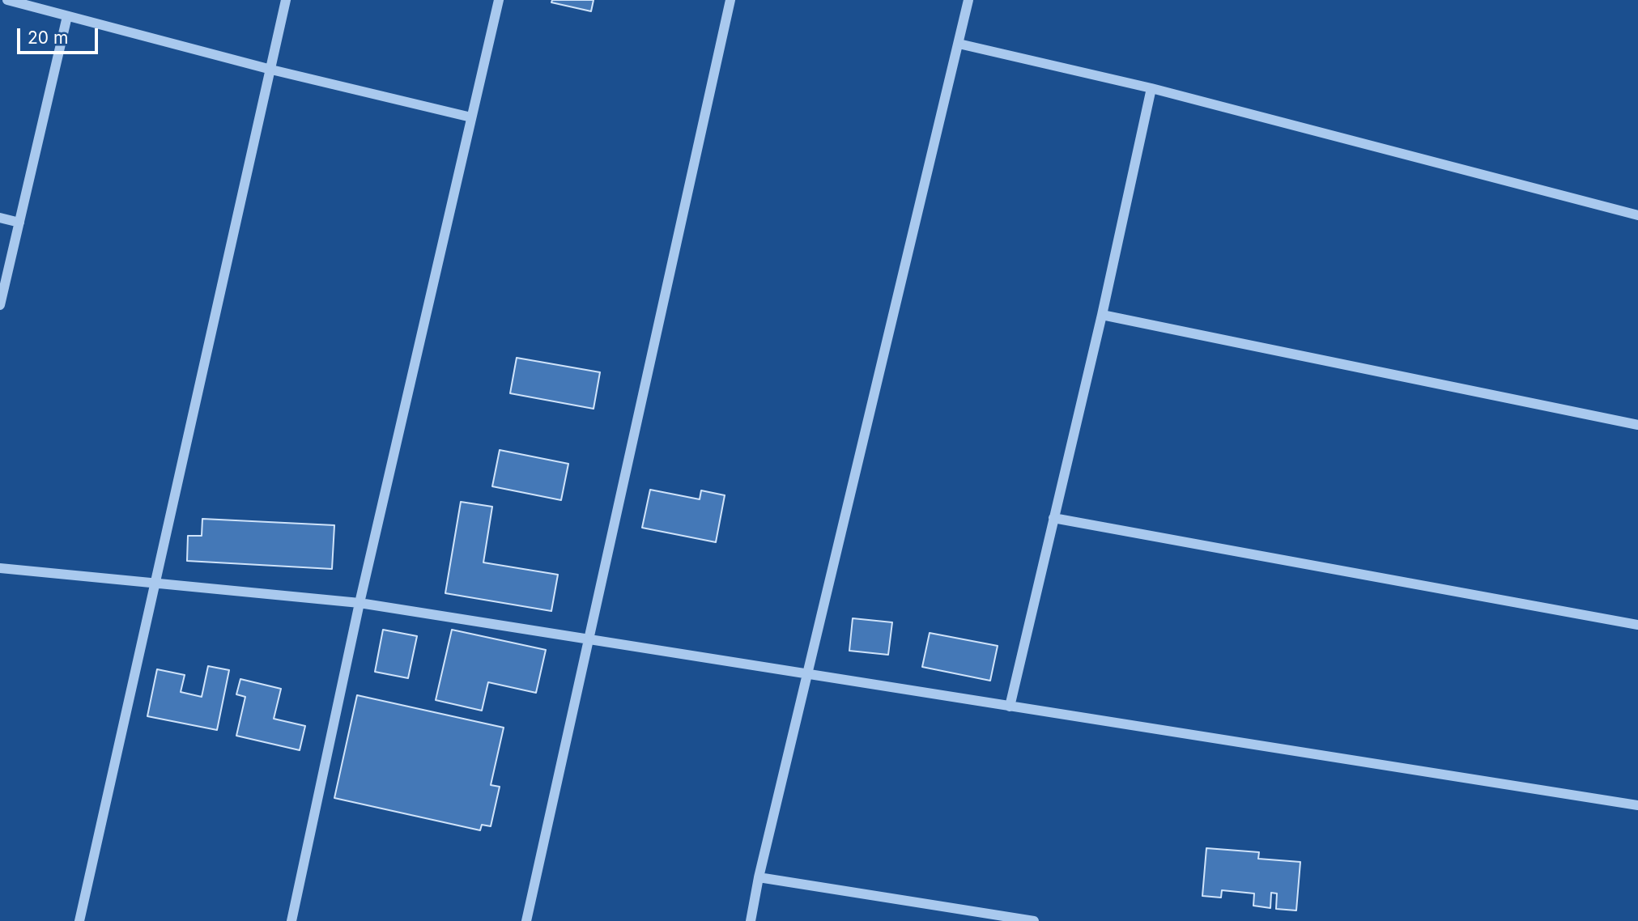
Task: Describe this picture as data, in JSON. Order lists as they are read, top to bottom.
{
  "scale_bar": "20 m"
}
